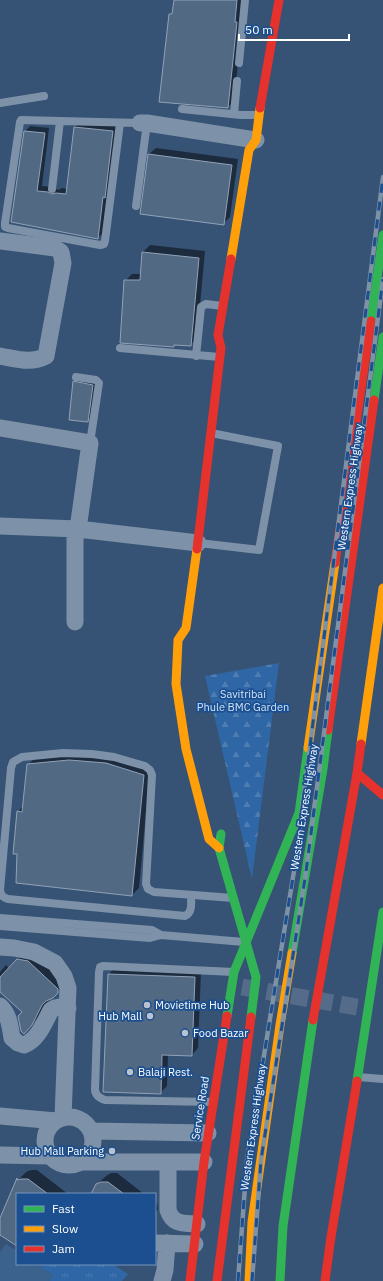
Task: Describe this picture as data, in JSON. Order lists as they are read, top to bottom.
{
  "streets": {
    "main road": ["Western Express Highway", "Service Road"]
  },
  "parks": ["Savitribai Phule BMC Garden"],
  "places": [
    "Movietime Hub",
    "Hub Mall",
    "Food Bazar",
    "Balaji Rest.",
    "Hub Mall Parking"
  ],
  "legend": ["Fast", "Slow", "Jam"],
  "scale_bar": "50 m"
}
